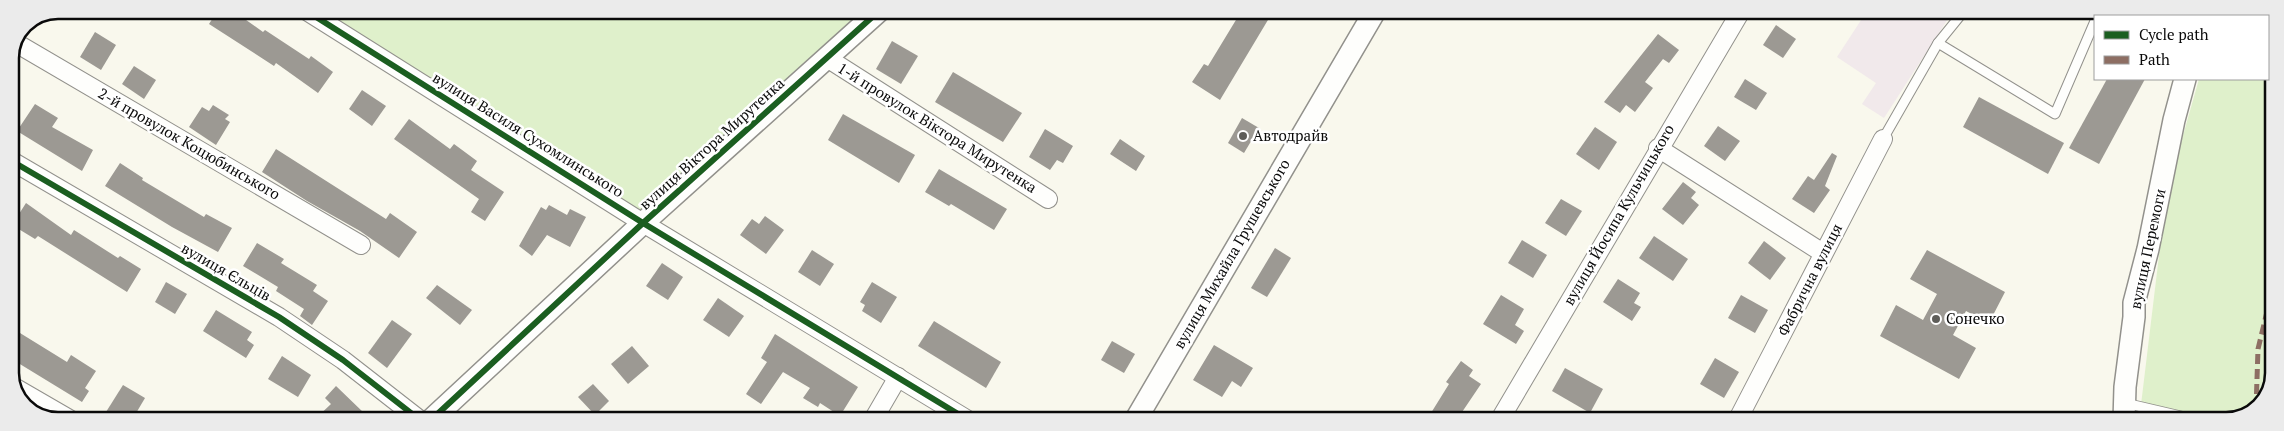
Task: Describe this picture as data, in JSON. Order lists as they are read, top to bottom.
{
  "streets": {
    "street": [
      "1-й провулок Віктора Мирутенка",
      "вулиця Василя Сухомлинського",
      "2-й провулок Коцюбинського",
      "вулиця Віктора Мирутенка",
      "вулиця Йосипа Кульчицького",
      "вулиця Перемоги",
      "вулиця Михайла Грушевського",
      "вулиця Єльців",
      "Фабрична вулиця"
    ]
  },
  "crossings": [
    ["1-й провулок Віктора Мирутенка", "вулиця Віктора Мирутенка"],
    ["вулиця Василя Сухомлинського", "вулиця Віктора Мирутенка"]
  ],
  "places": ["Автодрайв", "Сонечко"],
  "legend": ["Cycle path", "Path"]
}
